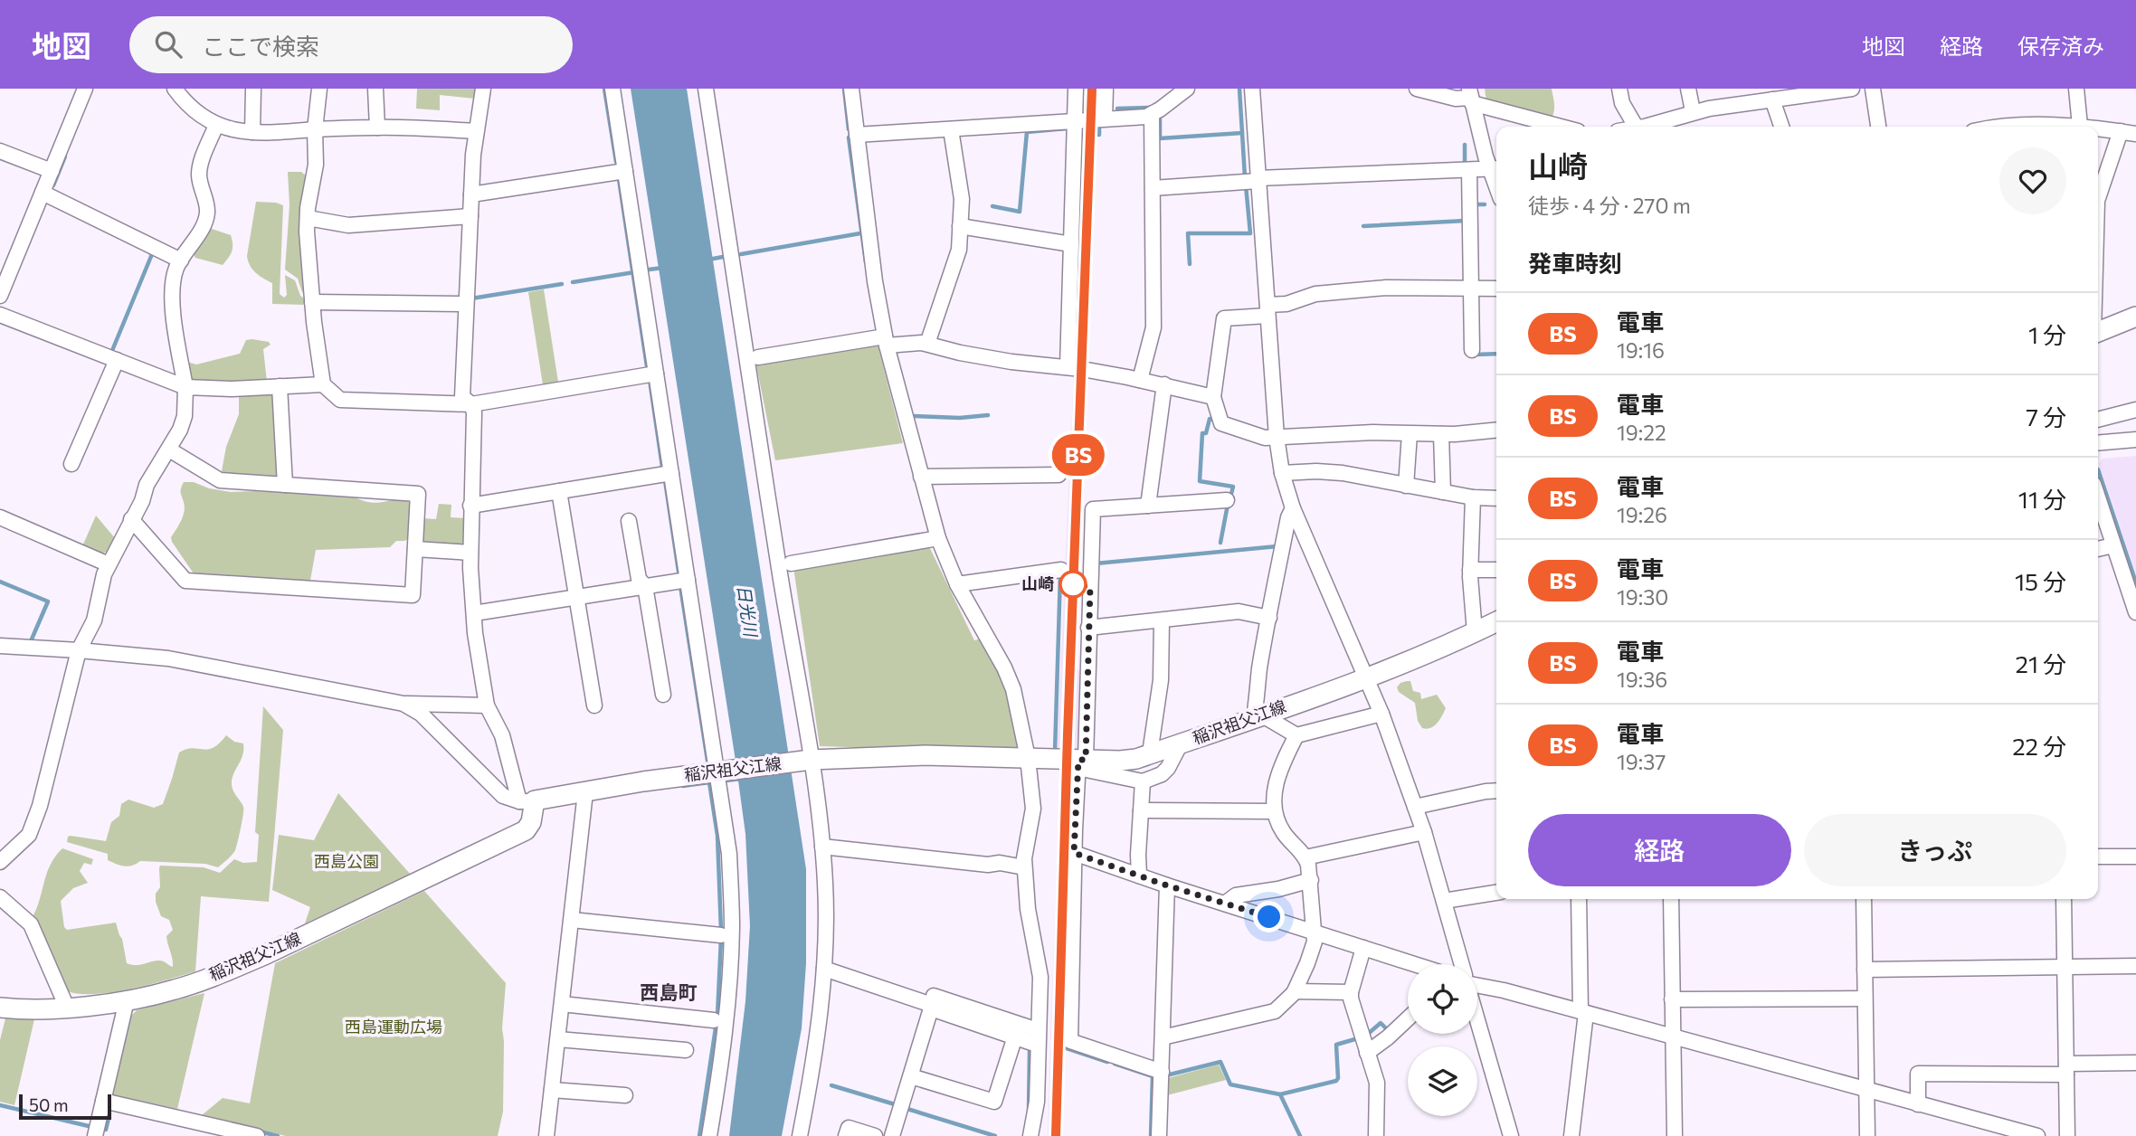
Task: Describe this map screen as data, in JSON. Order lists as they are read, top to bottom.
{
  "streets": {
    "main road": ["稲沢祖父江線"]
  },
  "districts": ["西島町"],
  "water": ["日光川"],
  "parks": ["西島公園", "西島運動広場"],
  "places": ["山崎"],
  "scale_bar": "50 m",
  "page": {
    "header": "地図",
    "search": "ここで検索",
    "nav": ["地図", "経路", "保存済み"],
    "on_map": "BS",
    "heading": [
      ["山崎", "徒歩 · 4 分 · 270 m"],
      "発車時刻"
    ],
    "list": [
      {
        "mark": "BS",
        "name": "電車",
        "note": "19:16",
        "value": "1 分"
      },
      {
        "mark": "BS",
        "name": "電車",
        "note": "19:22",
        "value": "7 分"
      },
      {
        "mark": "BS",
        "name": "電車",
        "note": "19:26",
        "value": "11 分"
      },
      {
        "mark": "BS",
        "name": "電車",
        "note": "19:30",
        "value": "15 分"
      },
      {
        "mark": "BS",
        "name": "電車",
        "note": "19:36",
        "value": "21 分"
      },
      {
        "mark": "BS",
        "name": "電車",
        "note": "19:37",
        "value": "22 分"
      }
    ],
    "buttons": ["経路", "きっぷ"],
    "scale": "50 m"
  }
}
